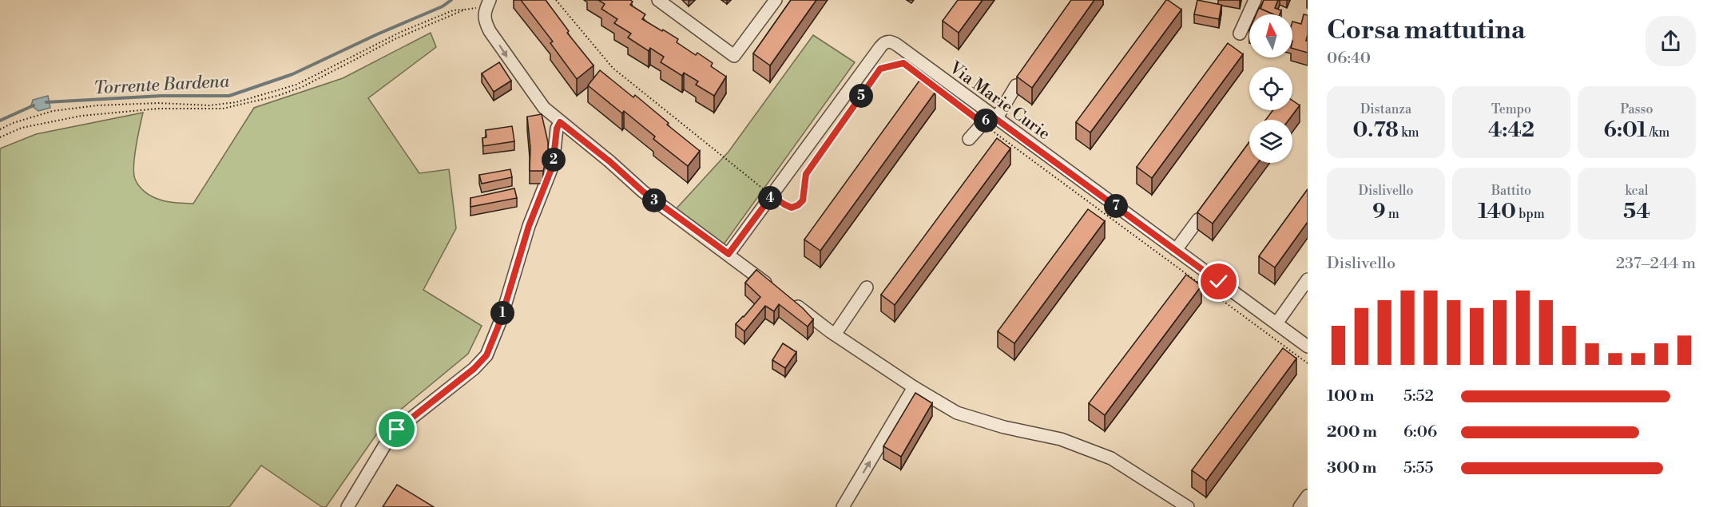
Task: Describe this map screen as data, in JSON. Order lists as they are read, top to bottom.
{
  "streets": {
    "street": ["Via Marie Curie"]
  },
  "water": ["Torrente Bardena"],
  "north": "top",
  "page": {
    "heading": ["Corsa mattutina", "06:40"],
    "stats": [
      ["Distanza", "0.78 km"],
      ["Tempo", "4:42"],
      ["Passo", "6:01 /km"],
      ["Dislivello", "9 m"],
      ["Battito", "140 bpm"],
      ["kcal", "54"]
    ],
    "pins": [
      "5",
      "6",
      "2",
      "4",
      "3",
      "7",
      "1"
    ],
    "chart": ["Dislivello", "237–244 m"],
    "list": [
      {
        "name": "100 m",
        "note": "5:52"
      },
      {
        "name": "200 m",
        "note": "6:06"
      },
      {
        "name": "300 m",
        "note": "5:55"
      }
    ]
  }
}
